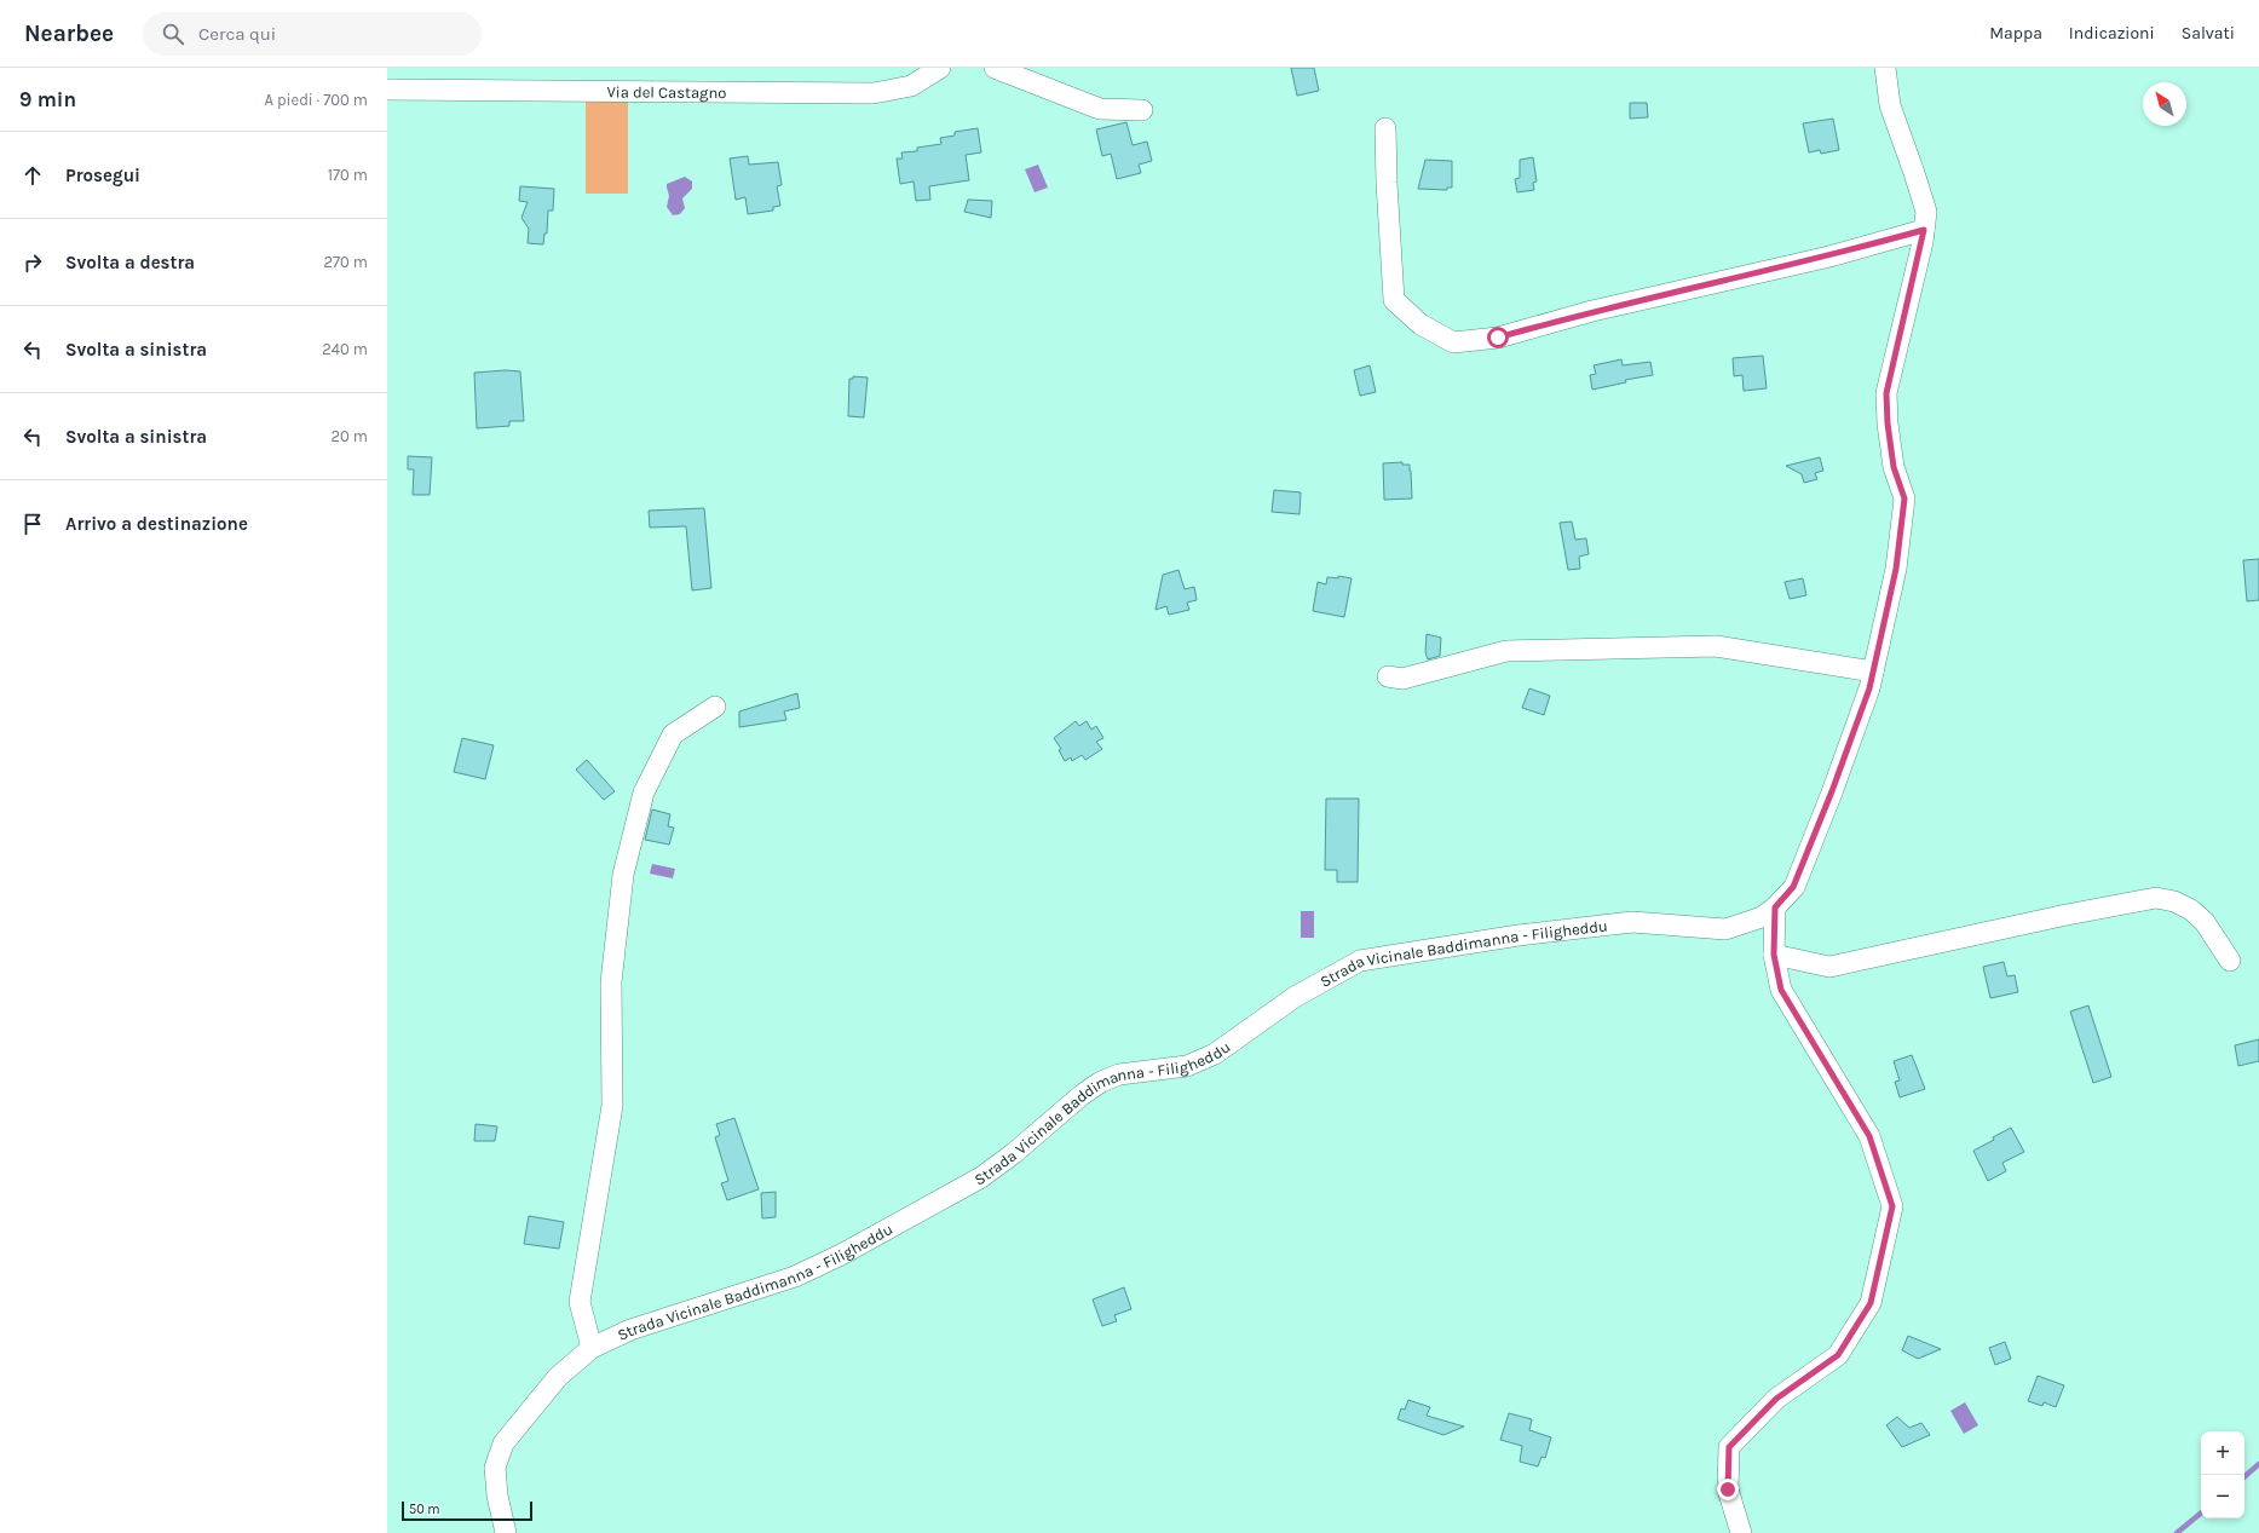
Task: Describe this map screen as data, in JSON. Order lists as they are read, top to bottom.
{
  "streets": {
    "street": ["Via del Castagno", "Strada Vicinale Baddimanna - Filigheddu"]
  },
  "scale_bar": "50 m",
  "north": "top left",
  "page": {
    "header": "Nearbee",
    "search": "Cerca qui",
    "nav": ["Mappa", "Indicazioni", "Salvati"],
    "heading": ["9 min", "A piedi · 700 m"],
    "list": [
      ["Prosegui", "170 m"],
      ["Svolta a destra", "270 m"],
      ["Svolta a sinistra", "240 m"],
      ["Svolta a sinistra", "20 m"],
      "Arrivo a destinazione"
    ],
    "map_buttons": ["+", "−"],
    "scale": "50 m"
  }
}
